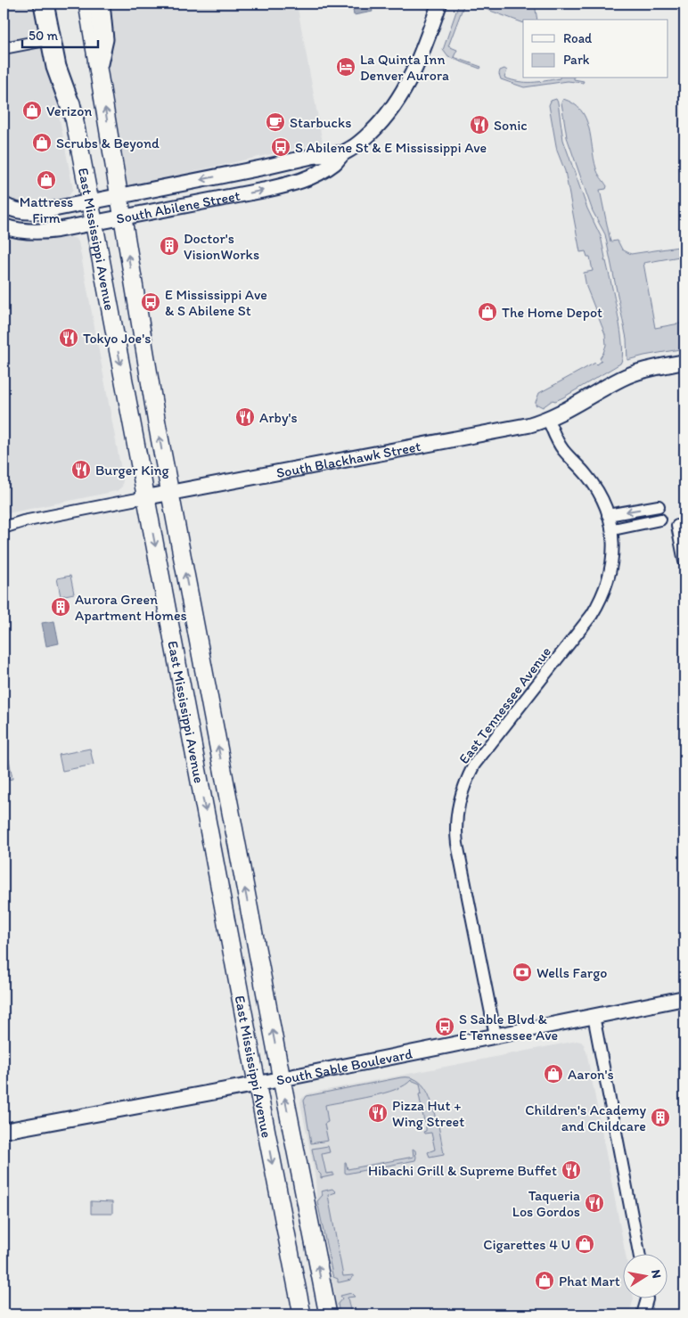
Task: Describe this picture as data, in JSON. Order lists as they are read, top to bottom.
{
  "streets": {
    "main road": [
      "South Abilene Street",
      "East Mississippi Avenue",
      "South Blackhawk Street",
      "South Sable Boulevard"
    ],
    "street": ["East Tennessee Avenue"]
  },
  "crossings": [
    ["South Abilene Street", "East Mississippi Avenue"],
    ["East Mississippi Avenue", "South Blackhawk Street"],
    ["East Mississippi Avenue", "South Sable Boulevard"],
    ["South Blackhawk Street", "East Tennessee Avenue"],
    ["East Tennessee Avenue", "South Sable Boulevard"]
  ],
  "places": {
    "hotel": ["La Quinta Inn Denver Aurora"],
    "shop": [
      "Verizon",
      "Scrubs & Beyond",
      "Mattress Firm",
      "The Home Depot",
      "Aaron's",
      "Cigarettes 4 U",
      "Phat Mart"
    ],
    "cafe": ["Starbucks"],
    "restaurant": [
      "Sonic",
      "Tokyo Joe's",
      "Arby's",
      "Burger King",
      "Pizza Hut + Wing Street",
      "Hibachi Grill & Supreme Buffet",
      "Taqueria Los Gordos"
    ],
    "bus stop": ["S Abilene St & E Mississippi Ave", "E Mississippi Ave & S Abilene St", "S Sable Blvd & E Tennessee Ave"],
    "building": ["Doctor's VisionWorks", "Aurora Green Apartment Homes", "Children's Academy and Childcare"],
    "bank": ["Wells Fargo"]
  },
  "legend": ["Road", "Park"],
  "scale_bar": "50 m",
  "north": "right"
}
